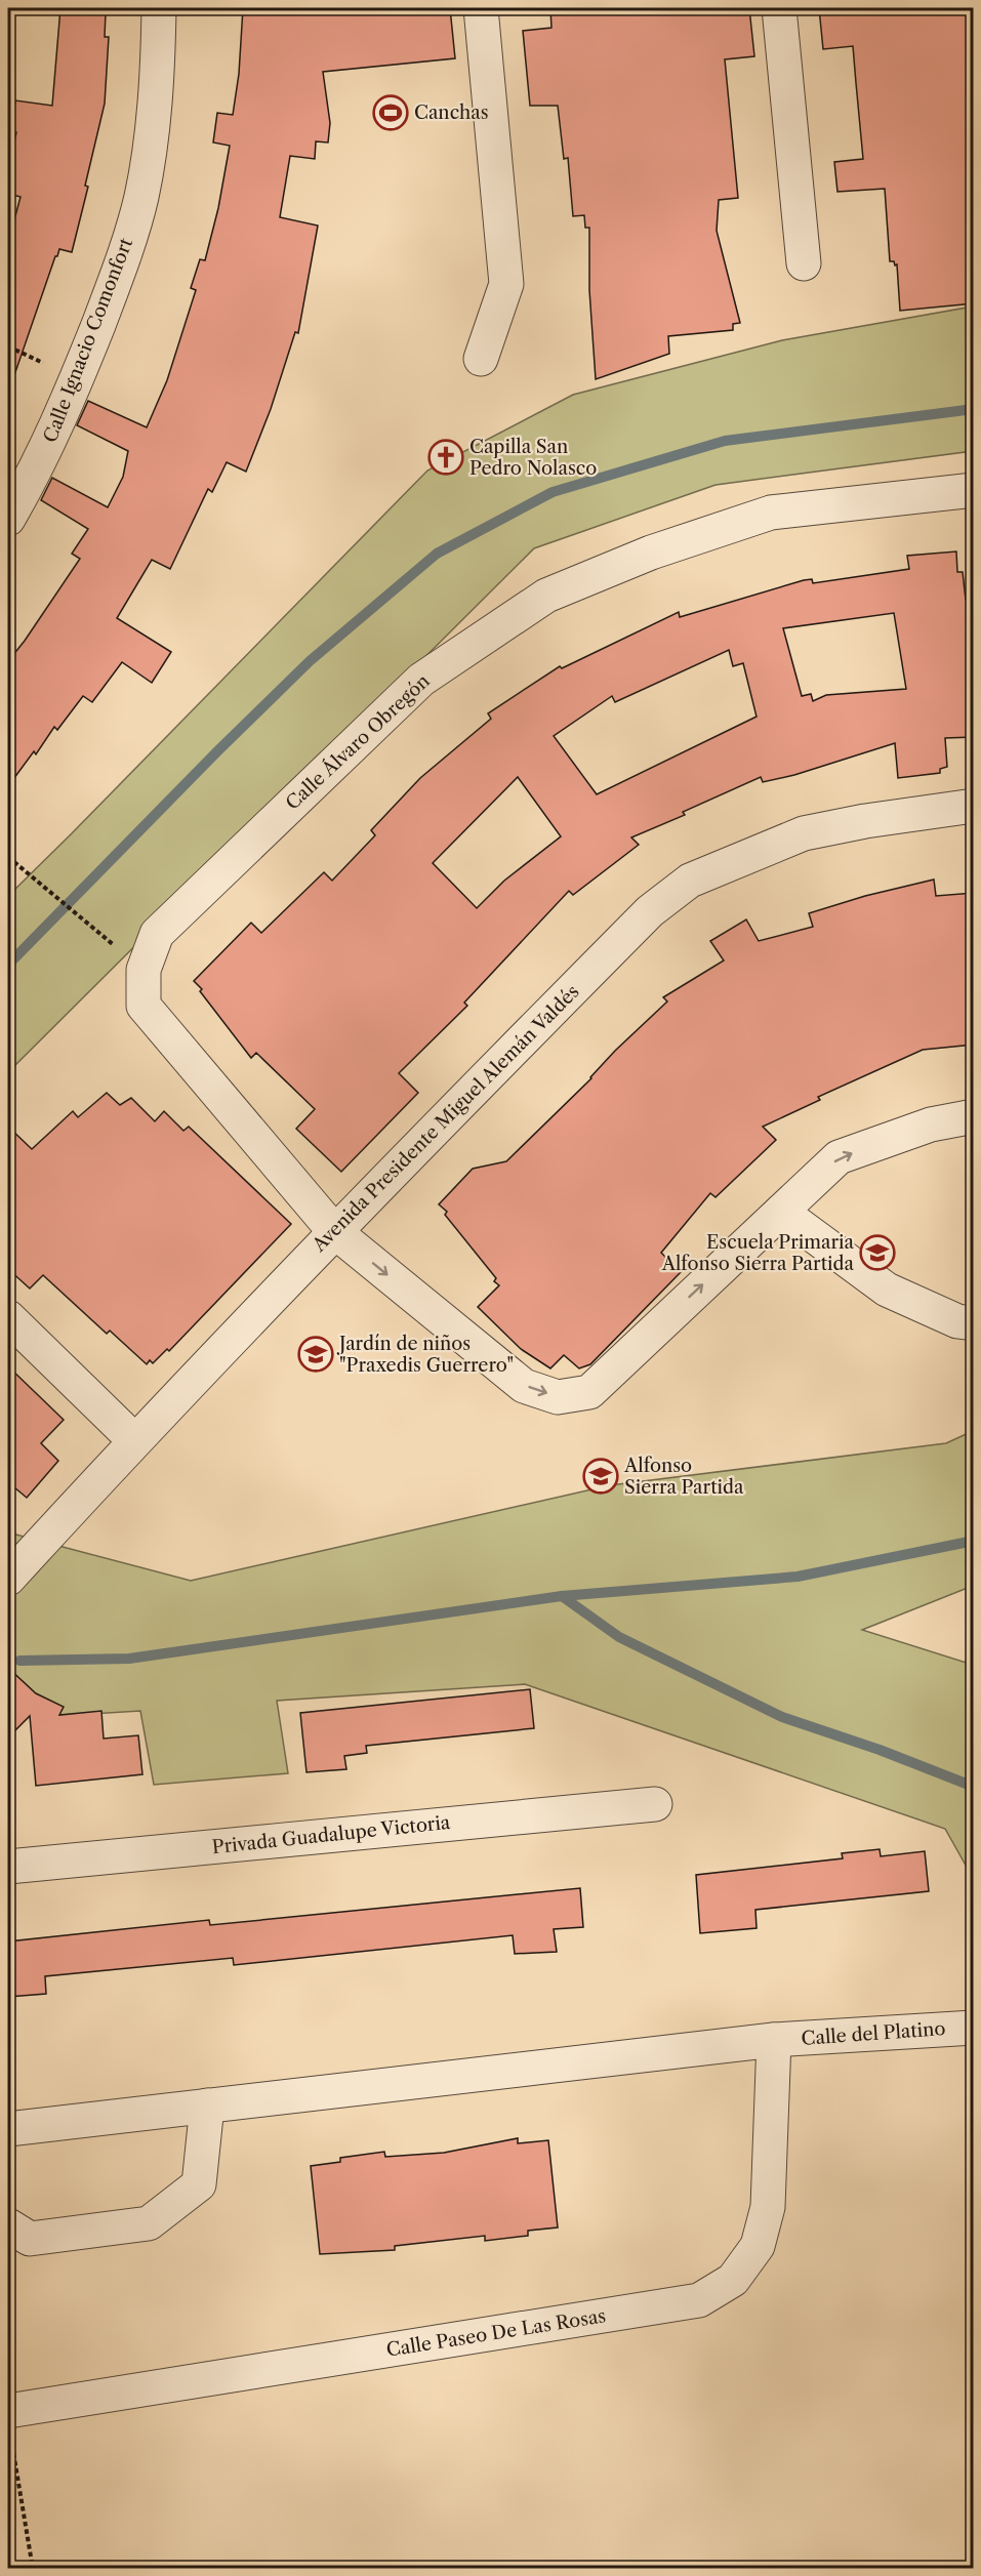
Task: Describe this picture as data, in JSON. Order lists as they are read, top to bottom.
{
  "streets": {
    "street": [
      "Calle Ignacio Comonfort",
      "Calle Álvaro Obregón",
      "Avenida Presidente Miguel Alemán Valdés",
      "Privada Guadalupe Victoria",
      "Calle del Platino",
      "Calle Paseo De Las Rosas"
    ]
  },
  "crossings": [
    ["Calle Álvaro Obregón", "Avenida Presidente Miguel Alemán Valdés"],
    ["Calle del Platino", "Calle Paseo De Las Rosas"]
  ],
  "places": {
    "sports": ["Canchas"],
    "church": ["Capilla San Pedro Nolasco"],
    "school or university": ["Escuela Primaria Alfonso Sierra Partida", "Jardín de niños \"Praxedis Guerrero\"", "Alfonso Sierra Partida"]
  }
}
